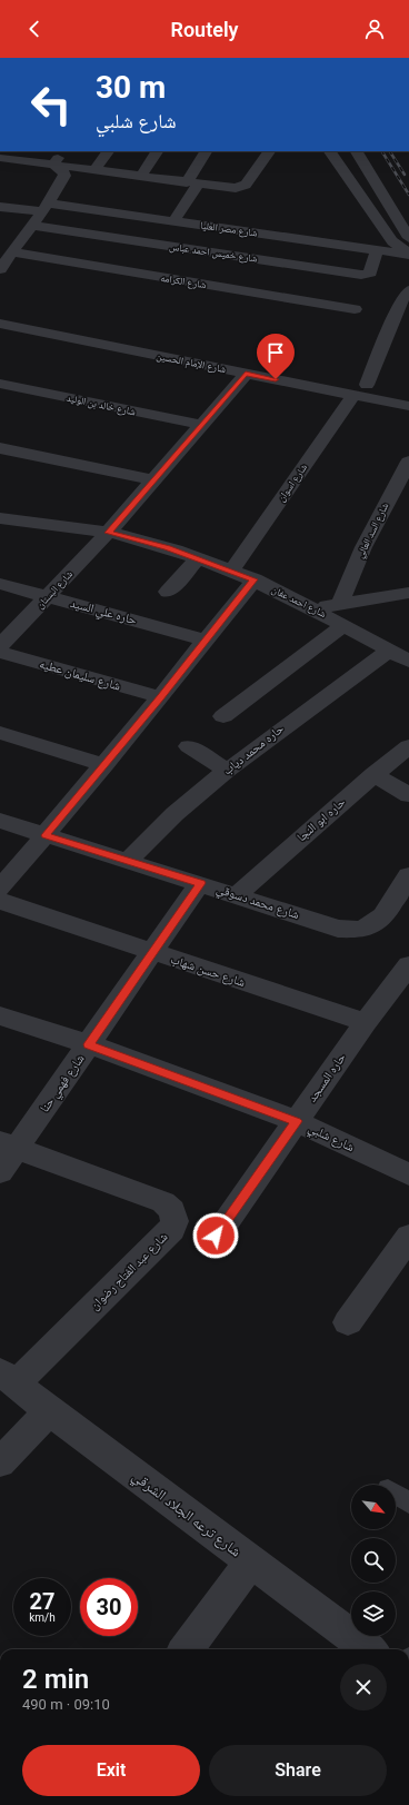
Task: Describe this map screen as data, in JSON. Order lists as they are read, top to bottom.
{
  "streets": {
    "street": [
      "شارع مصر العليا",
      "شارع خميس احمد عباس",
      "شارع الكرامه",
      "شارع الإمام الحسين",
      "شارع خالد بن الوليد",
      "شارع اسوان",
      "شارع السد العالي",
      "شارع البستان",
      "شارع احمد عفان",
      "حاره علي السيد",
      "شارع سليمان عطيه",
      "حاره محمد دياب",
      "حاره ابو النجا",
      "شارع محمد دسوقي",
      "شارع حسن شهاب",
      "حاره المسجد",
      "شارع فهمي حنا",
      "شارع شلبي",
      "شارع عبد الفتاح رضوان",
      "شارع ترعه الجلاد الشرقي"
    ]
  },
  "crossings": [
    ["شارع مصر العليا", "شارع خميس احمد عباس"],
    ["شارع الإمام الحسين", "شارع اسوان"],
    ["شارع الإمام الحسين", "شارع البستان"],
    ["شارع خالد بن الوليد", "شارع البستان"],
    ["شارع اسوان", "شارع احمد عفان"],
    ["شارع البستان", "شارع احمد عفان"],
    ["شارع البستان", "حاره علي السيد"],
    ["شارع احمد عفان", "حاره محمد دياب"],
    ["حاره محمد دياب", "شارع محمد دسوقي"],
    ["حاره ابو النجا", "شارع محمد دسوقي"],
    ["شارع محمد دسوقي", "شارع فهمي حنا"],
    ["شارع حسن شهاب", "حاره المسجد"],
    ["شارع حسن شهاب", "شارع فهمي حنا"],
    ["حاره المسجد", "شارع شلبي"],
    ["شارع فهمي حنا", "شارع شلبي"],
    ["شارع فهمي حنا", "شارع عبد الفتاح رضوان"],
    ["شارع عبد الفتاح رضوان", "شارع ترعه الجلاد الشرقي"]
  ],
  "north": "bottom right",
  "page": {
    "header": "Routely",
    "turn": ["30 m", "شارع شلبي"],
    "speed": "27 km/h",
    "limit": "30",
    "heading": ["2 min", "490 m · 09:10"],
    "buttons": ["Exit", "Share"]
  }
}
